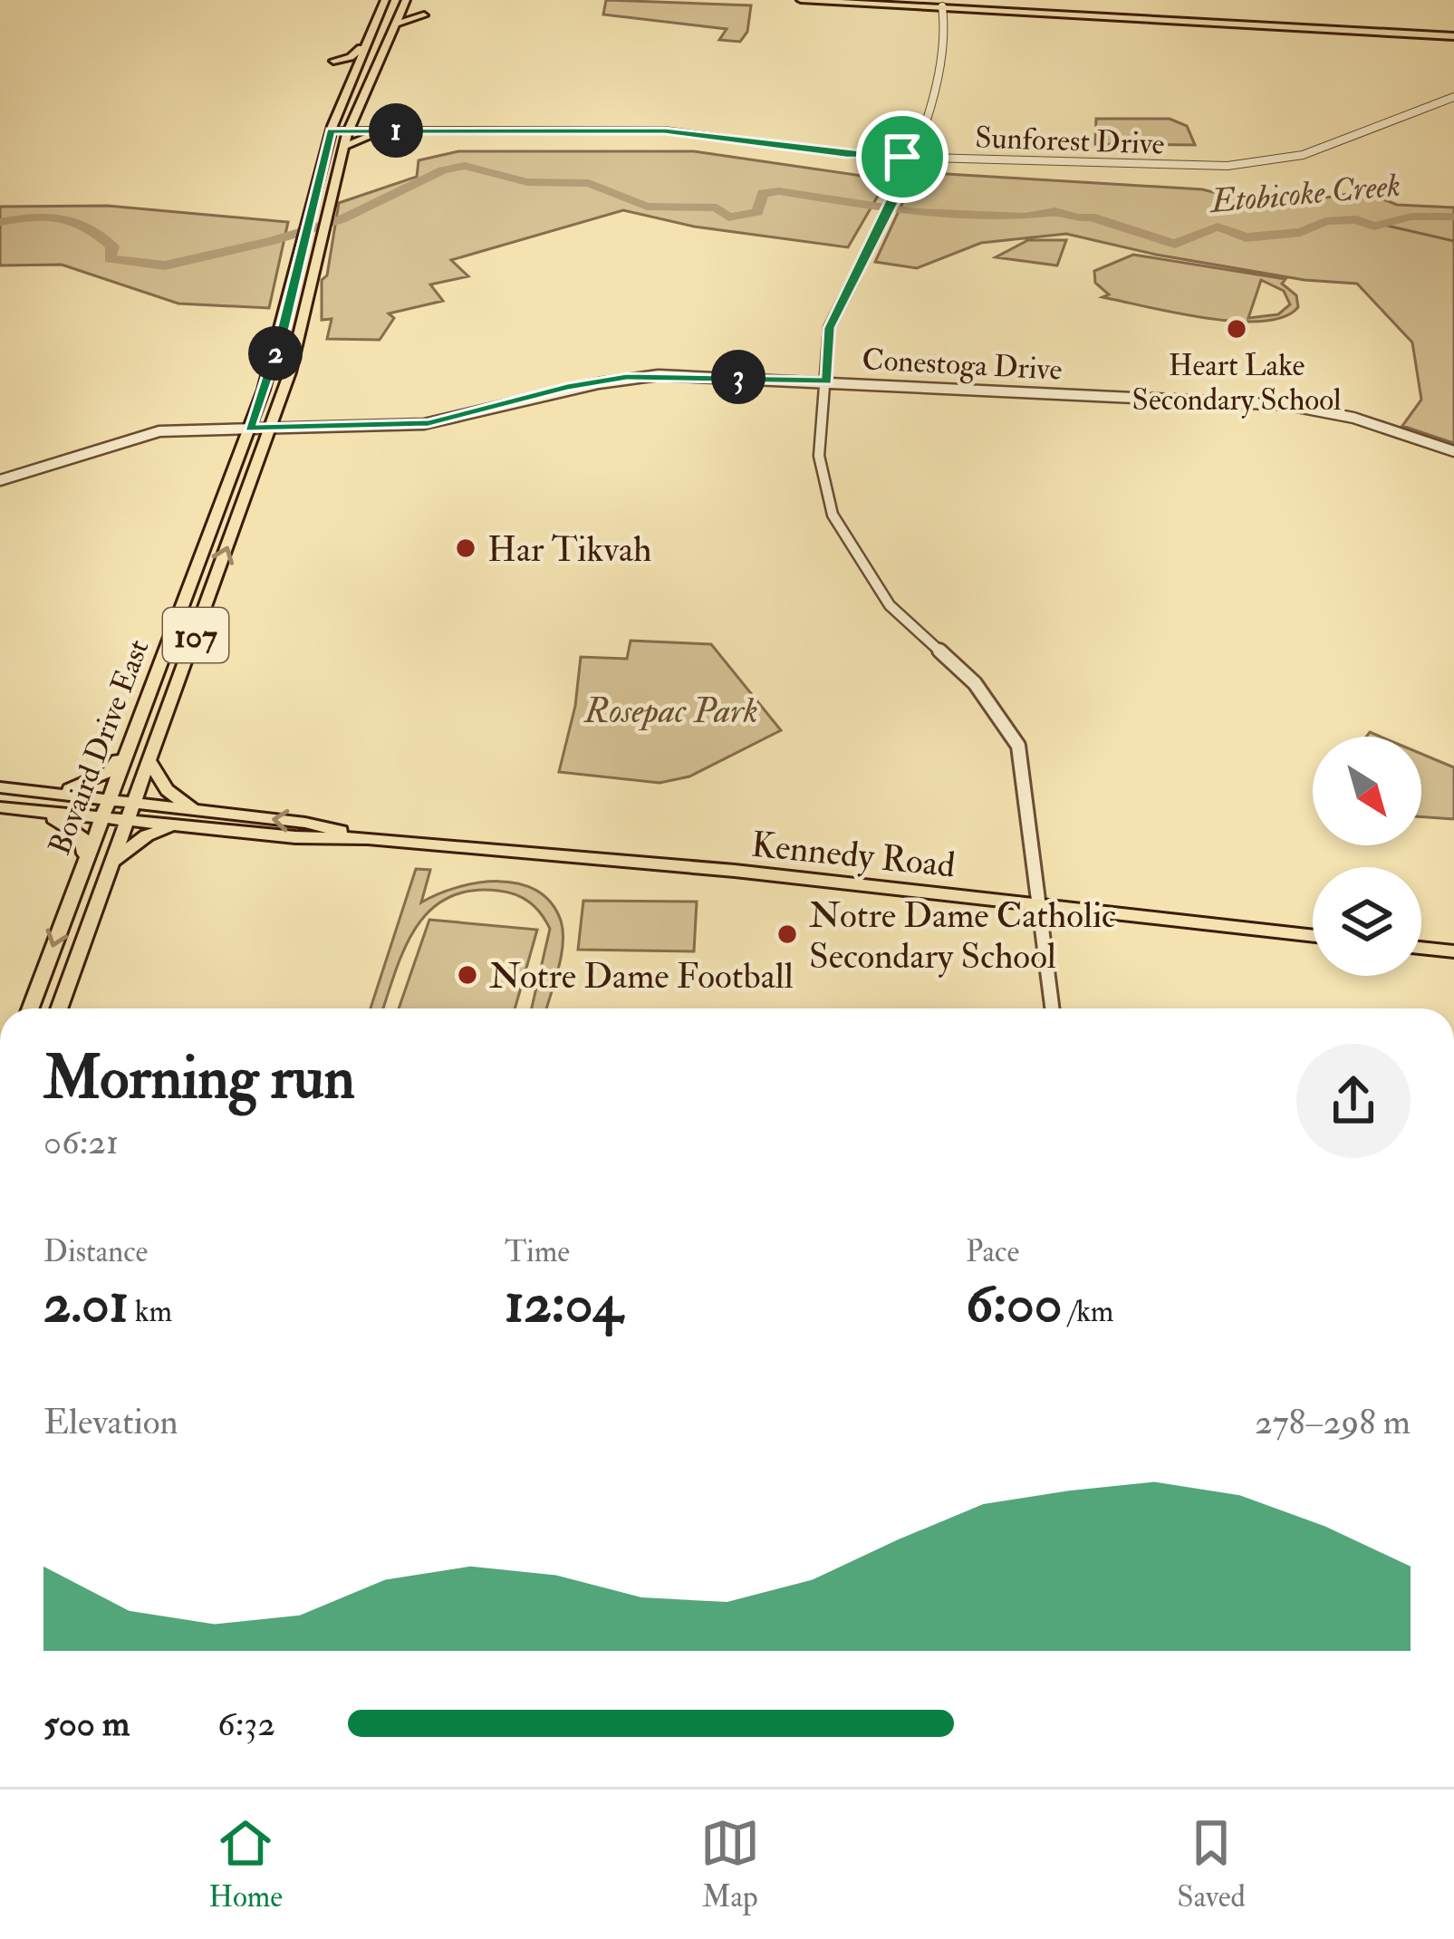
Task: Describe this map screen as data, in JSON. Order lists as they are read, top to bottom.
{
  "streets": {
    "main road": ["107", "Bovaird Drive East", "Kennedy Road"],
    "street": ["Sunforest Drive", "Conestoga Drive"]
  },
  "crossings": [
    ["Sunforest Drive", "Bovaird Drive East"],
    ["Conestoga Drive", "Bovaird Drive East"]
  ],
  "water": ["Etobicoke Creek"],
  "parks": ["Rosepac Park"],
  "places": [
    "Heart Lake Secondary School",
    "Har Tikvah",
    "Notre Dame Catholic Secondary School",
    "Notre Dame Football"
  ],
  "north": "bottom right",
  "page": {
    "pins": ["1", "2", "3"],
    "heading": ["Morning run", "06:21"],
    "stats": [
      ["Distance", "2.01 km"],
      ["Time", "12:04"],
      ["Pace", "6:00 /km"]
    ],
    "chart": ["Elevation", "278–298 m"],
    "list": [
      {
        "name": "500 m",
        "note": "6:32"
      }
    ],
    "tabs": ["Home", "Map", "Saved"]
  }
}
